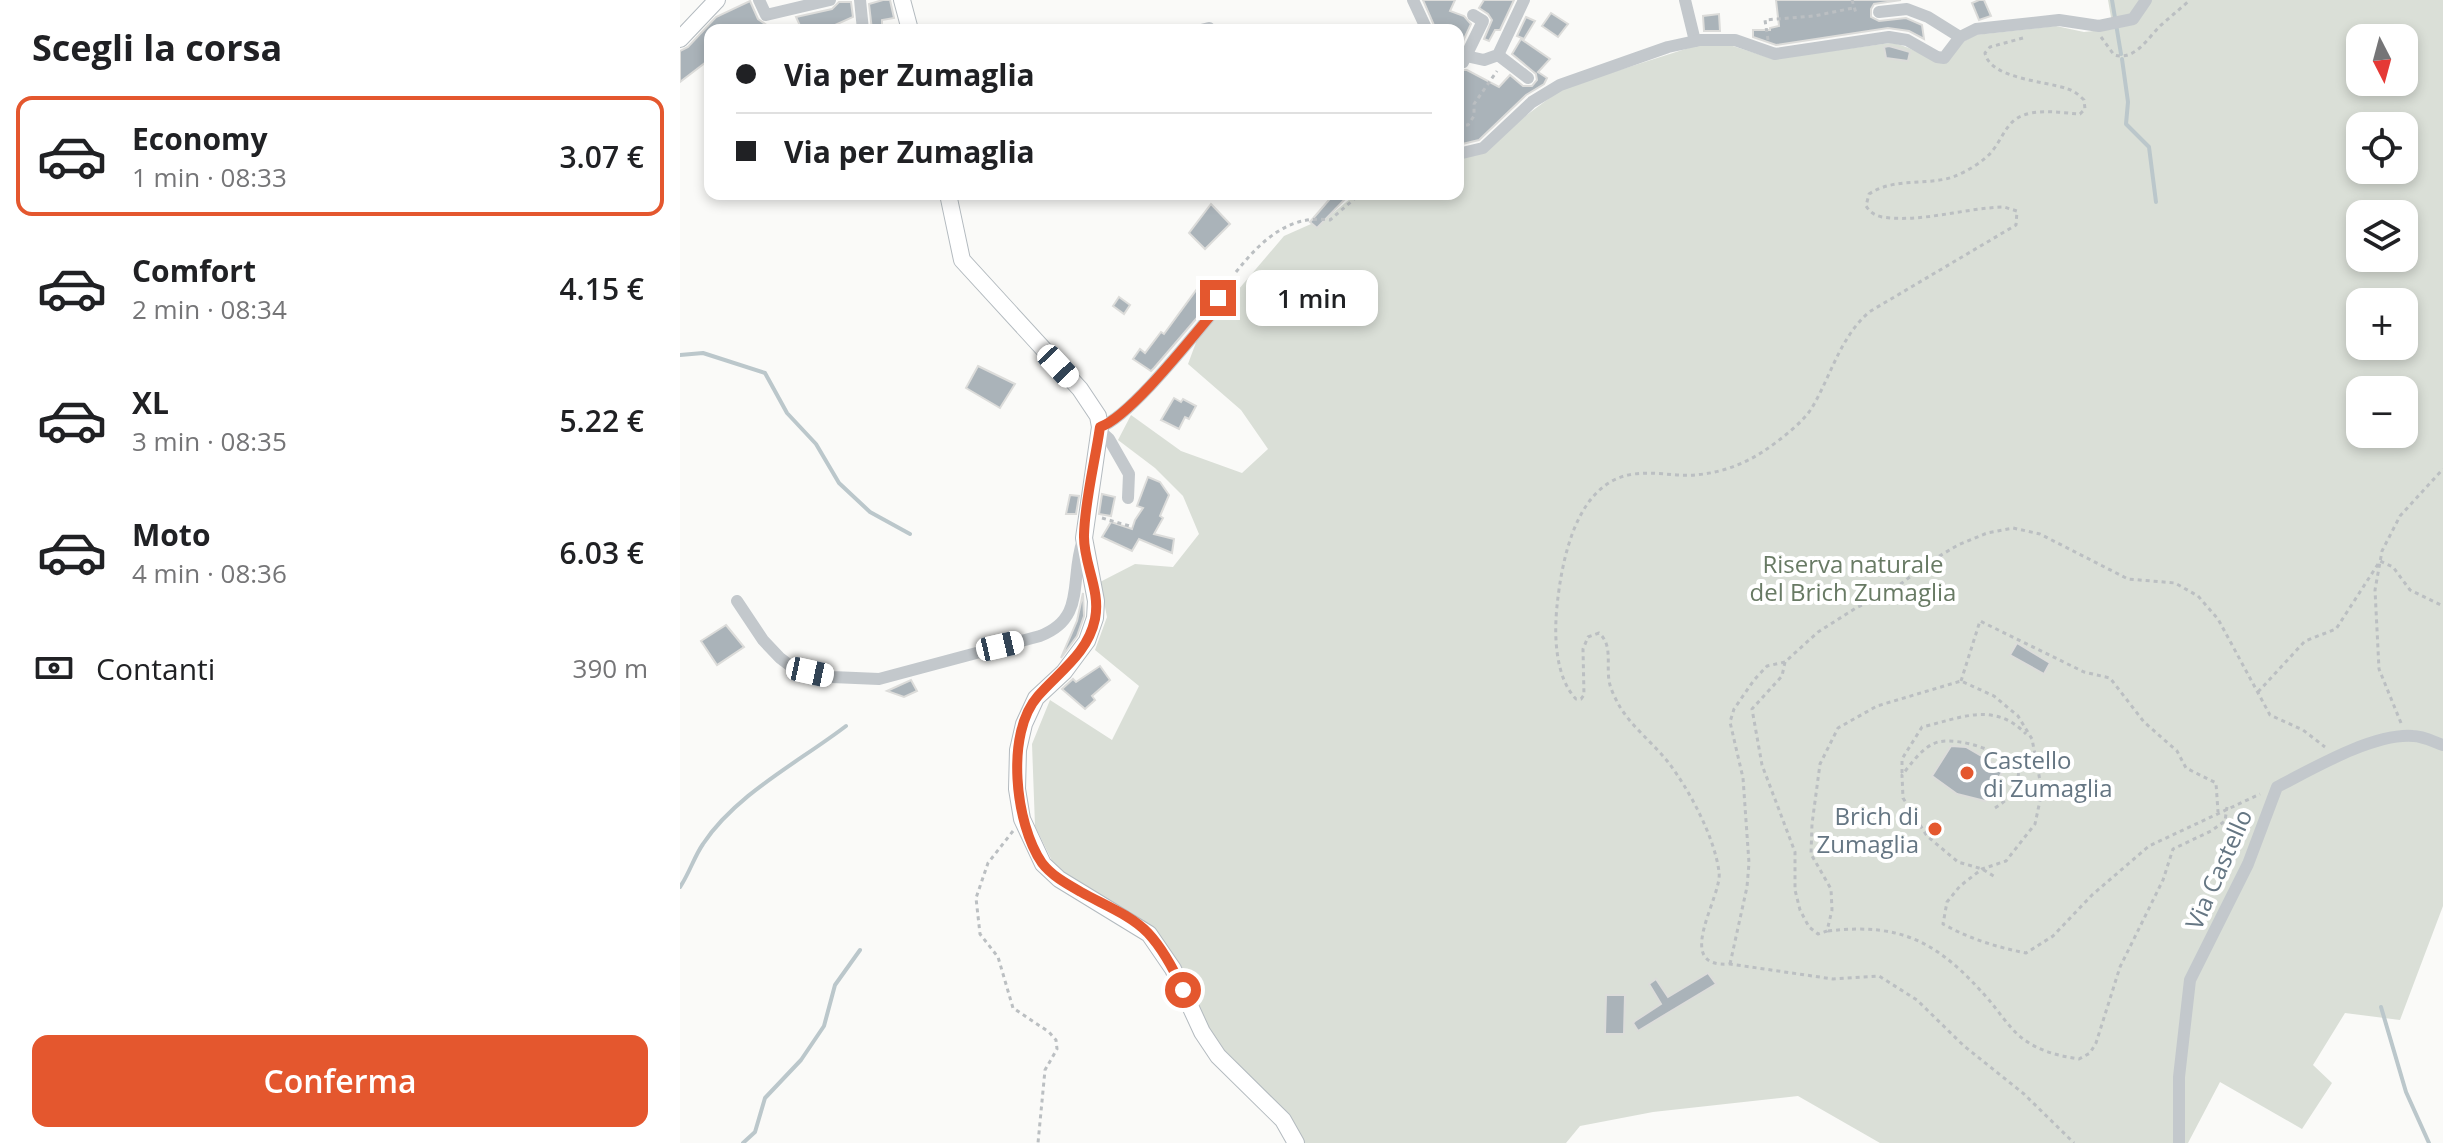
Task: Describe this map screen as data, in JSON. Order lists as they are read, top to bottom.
{
  "streets": {
    "street": ["Via Castello"]
  },
  "parks": ["Riserva naturale del Brich Zumaglia"],
  "places": ["Castello di Zumaglia", "Brich di Zumaglia"],
  "north": "bottom",
  "page": {
    "heading": "Scegli la corsa",
    "map_buttons": ["+", "−"],
    "banner": ["Via per Zumaglia", "Via per Zumaglia"],
    "list": [
      {
        "name": "Economy",
        "note": "1 min · 08:33",
        "value": "3.07 €"
      },
      {
        "name": "Comfort",
        "note": "2 min · 08:34",
        "value": "4.15 €"
      },
      {
        "name": "XL",
        "note": "3 min · 08:35",
        "value": "5.22 €"
      },
      {
        "name": "Moto",
        "note": "4 min · 08:36",
        "value": "6.03 €"
      }
    ],
    "bubble": "1 min",
    "pay": ["Contanti", "390 m"],
    "buttons": "Conferma"
  }
}
